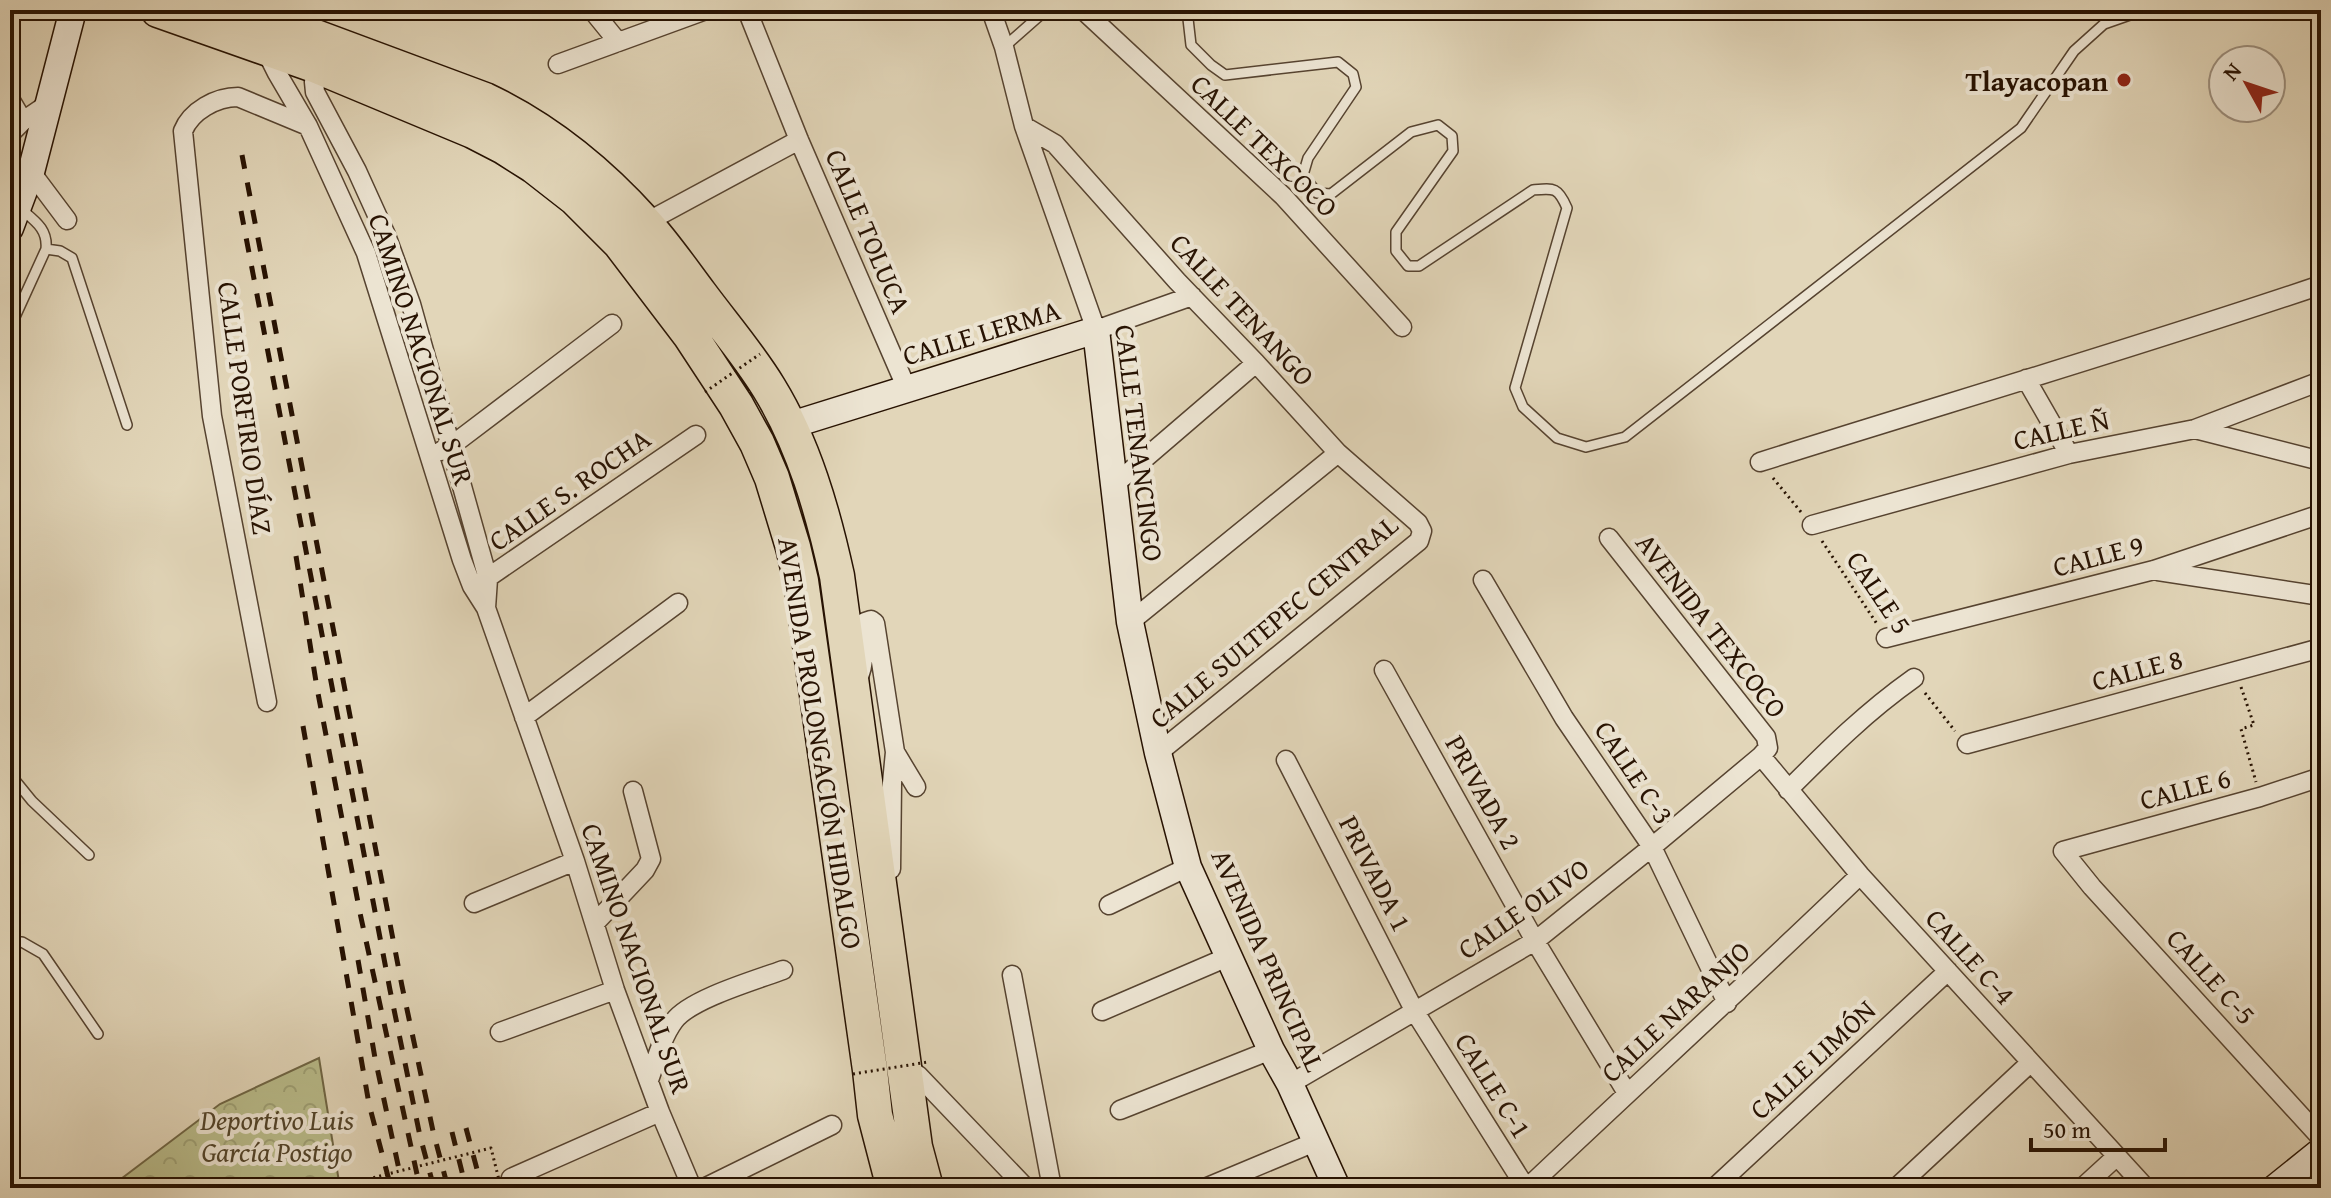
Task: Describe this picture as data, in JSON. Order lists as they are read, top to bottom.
{
  "streets": {
    "highway": ["AVENIDA PROLONGACIÓN HIDALGO"],
    "street": [
      "CALLE TEXCOCO",
      "CALLE TOLUCA",
      "CALLE TENANGO",
      "CALLE LERMA",
      "CAMINO NACIONAL SUR",
      "CALLE PORFIRIO DÍAZ",
      "CALLE Ñ",
      "CALLE TENANCINGO",
      "CALLE S. ROCHA",
      "CALLE 9",
      "CALLE SULTEPEC CENTRAL",
      "AVENIDA TEXCOCO",
      "CALLE 8",
      "CALLE C-3",
      "CALLE 6",
      "PRIVADA 2",
      "PRIVADA 1",
      "CALLE OLIVO",
      "CALLE C-4",
      "AVENIDA PRINCIPAL",
      "CALLE C-5",
      "CALLE NARANJO",
      "CALLE LIMÓN",
      "CALLE C-1"
    ],
    "path": ["CALLE 5"]
  },
  "crossings": [
    ["CALLE TOLUCA", "CALLE LERMA"],
    ["CALLE TOLUCA", "AVENIDA PROLONGACIÓN HIDALGO"],
    ["CALLE TENANGO", "CALLE LERMA"],
    ["CALLE TENANGO", "CALLE TENANCINGO"],
    ["CALLE TENANGO", "CALLE SULTEPEC CENTRAL"],
    ["CALLE LERMA", "CALLE TENANCINGO"],
    ["CALLE LERMA", "AVENIDA PROLONGACIÓN HIDALGO"],
    ["CAMINO NACIONAL SUR", "CALLE PORFIRIO DÍAZ"],
    ["CAMINO NACIONAL SUR", "CALLE S. ROCHA"],
    ["CAMINO NACIONAL SUR", "AVENIDA PROLONGACIÓN HIDALGO"],
    ["CALLE Ñ", "CALLE 5"],
    ["CALLE TENANCINGO", "CALLE SULTEPEC CENTRAL"],
    ["CALLE TENANCINGO", "AVENIDA PRINCIPAL"],
    ["CALLE 9", "CALLE 5"],
    ["CALLE SULTEPEC CENTRAL", "AVENIDA PRINCIPAL"],
    ["AVENIDA TEXCOCO", "CALLE OLIVO"],
    ["AVENIDA TEXCOCO", "CALLE C-4"],
    ["CALLE C-3", "CALLE OLIVO"],
    ["CALLE C-3", "CALLE NARANJO"],
    ["CALLE 6", "CALLE C-5"],
    ["PRIVADA 2", "CALLE OLIVO"],
    ["PRIVADA 2", "CALLE NARANJO"],
    ["PRIVADA 1", "CALLE OLIVO"],
    ["PRIVADA 1", "CALLE C-1"],
    ["CALLE OLIVO", "CALLE C-4"],
    ["CALLE OLIVO", "AVENIDA PRINCIPAL"],
    ["CALLE OLIVO", "CALLE C-1"],
    ["CALLE C-4", "CALLE NARANJO"],
    ["CALLE C-4", "CALLE LIMÓN"],
    ["CALLE NARANJO", "CALLE C-1"]
  ],
  "parks": ["Deportivo Luis García Postigo"],
  "places": ["Tlayacopan"],
  "scale_bar": "50 m",
  "north": "top left"
}
